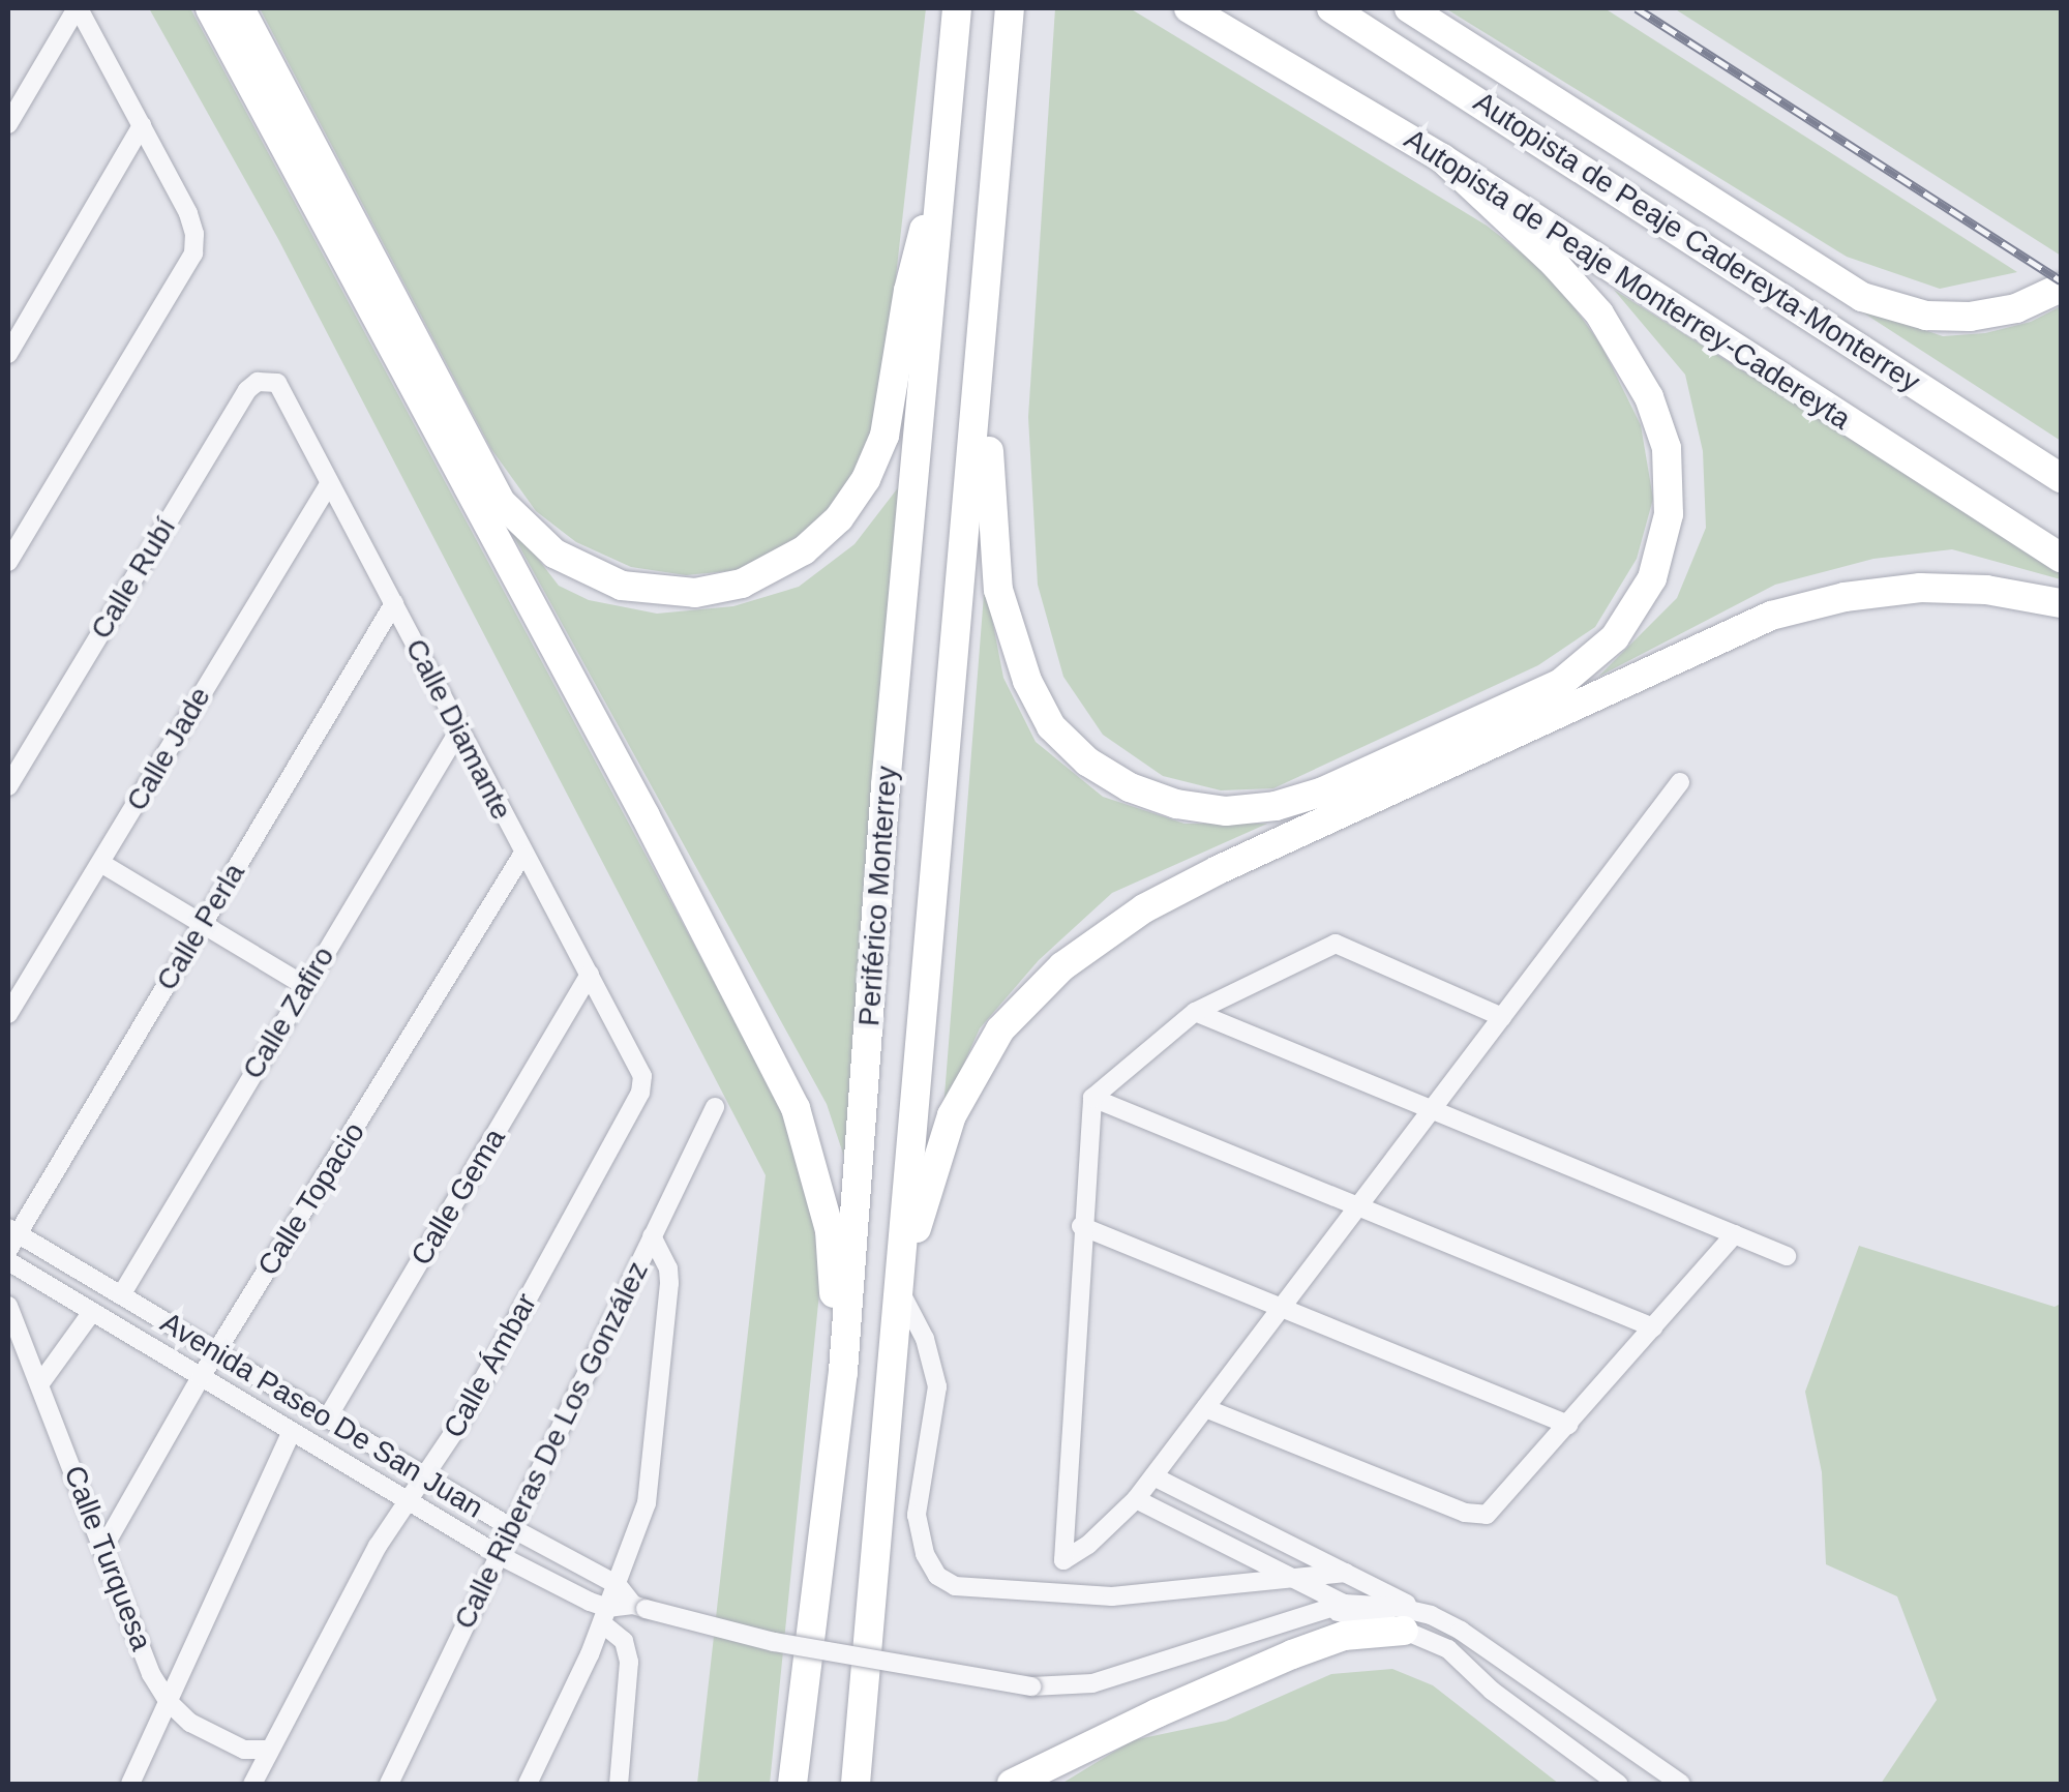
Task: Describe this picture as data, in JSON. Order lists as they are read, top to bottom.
{
  "streets": {
    "highway": ["Autopista de Peaje Cadereyta-Monterrey", "Autopista de Peaje Monterrey-Cadereyta", "Periférico Monterrey"],
    "street": [
      "Calle Rubí",
      "Calle Diamante",
      "Calle Jade",
      "Calle Perla",
      "Calle Zafiro",
      "Calle Gema",
      "Calle Topacio",
      "Calle Ámbar",
      "Avenida Paseo De San Juan",
      "Calle Riberas De Los González",
      "Calle Turquesa"
    ]
  },
  "crossings": [
    ["Calle Rubí", "Calle Diamante"],
    ["Calle Diamante", "Calle Jade"],
    ["Calle Diamante", "Calle Perla"],
    ["Calle Diamante", "Calle Zafiro"],
    ["Calle Diamante", "Calle Gema"],
    ["Calle Diamante", "Calle Topacio"],
    ["Calle Diamante", "Calle Ámbar"],
    ["Calle Perla", "Avenida Paseo De San Juan"],
    ["Calle Zafiro", "Avenida Paseo De San Juan"],
    ["Calle Gema", "Avenida Paseo De San Juan"],
    ["Calle Topacio", "Avenida Paseo De San Juan"],
    ["Calle Topacio", "Calle Turquesa"],
    ["Calle Ámbar", "Avenida Paseo De San Juan"],
    ["Calle Ámbar", "Calle Turquesa"],
    ["Avenida Paseo De San Juan", "Calle Riberas De Los González"]
  ]
}
